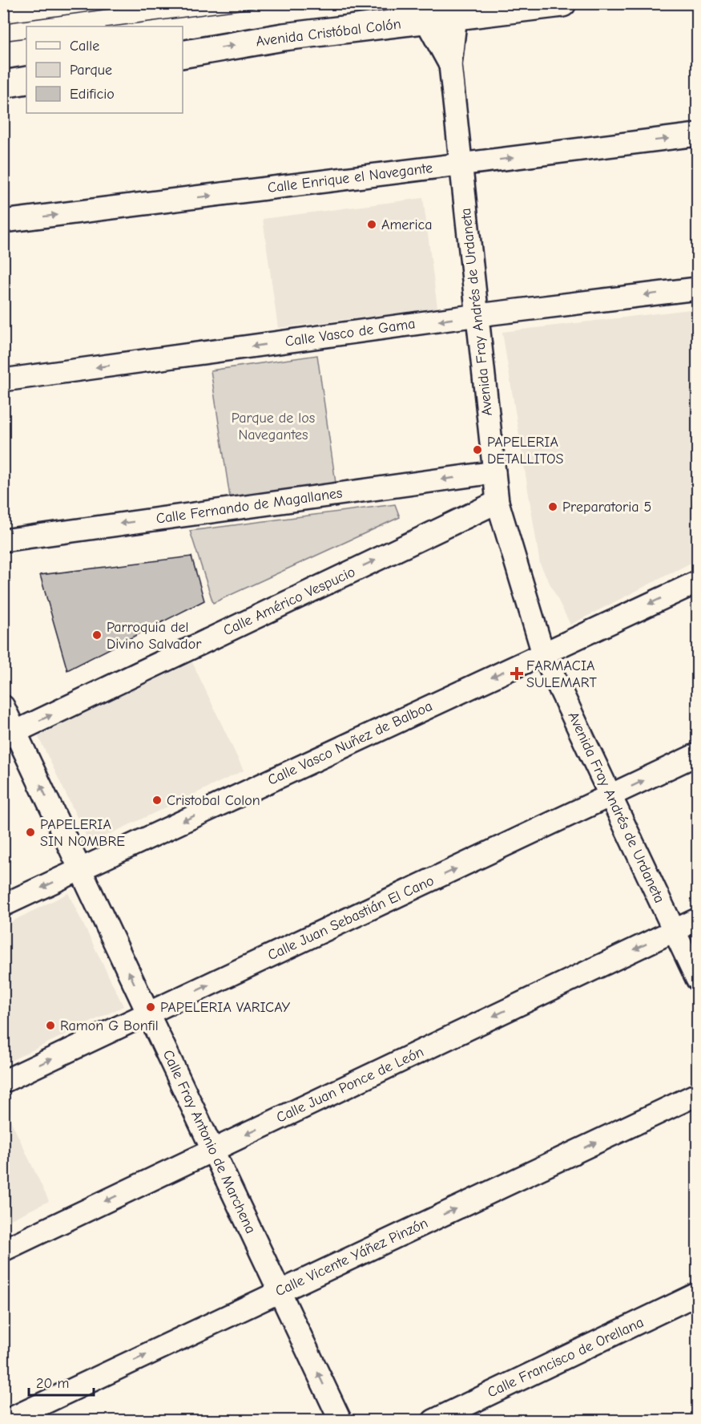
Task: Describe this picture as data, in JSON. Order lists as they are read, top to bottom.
{
  "streets": {
    "main road": ["Avenida Cristóbal Colón"],
    "street": [
      "Calle Enrique el Navegante",
      "Avenida Fray Andrés de Urdaneta",
      "Calle Vasco de Gama",
      "Calle Fernando de Magallanes",
      "Calle Américo Vespucio",
      "Calle Vasco Nuñez de Balboa",
      "Calle Juan Sebastián El Cano",
      "Calle Juan Ponce de León",
      "Calle Fray Antonio de Marchena",
      "Calle Vicente Yáñez Pinzón",
      "Calle Francisco de Orellana"
    ]
  },
  "crossings": [
    ["Avenida Cristóbal Colón", "Avenida Fray Andrés de Urdaneta"],
    ["Calle Enrique el Navegante", "Avenida Fray Andrés de Urdaneta"],
    ["Avenida Fray Andrés de Urdaneta", "Calle Vasco de Gama"],
    ["Avenida Fray Andrés de Urdaneta", "Calle Fernando de Magallanes"],
    ["Avenida Fray Andrés de Urdaneta", "Calle Américo Vespucio"],
    ["Avenida Fray Andrés de Urdaneta", "Calle Vasco Nuñez de Balboa"],
    ["Avenida Fray Andrés de Urdaneta", "Calle Juan Sebastián El Cano"],
    ["Avenida Fray Andrés de Urdaneta", "Calle Juan Ponce de León"],
    ["Calle Américo Vespucio", "Calle Fray Antonio de Marchena"],
    ["Calle Vasco Nuñez de Balboa", "Calle Fray Antonio de Marchena"],
    ["Calle Juan Sebastián El Cano", "Calle Fray Antonio de Marchena"],
    ["Calle Juan Ponce de León", "Calle Fray Antonio de Marchena"],
    ["Calle Fray Antonio de Marchena", "Calle Vicente Yáñez Pinzón"]
  ],
  "one_way": [
    "Avenida Cristóbal Colón",
    "Calle Enrique el Navegante",
    "Calle Vasco de Gama",
    "Calle Fernando de Magallanes",
    "Calle Américo Vespucio",
    "Calle Vasco Nuñez de Balboa",
    "Calle Juan Sebastián El Cano",
    "Calle Juan Ponce de León",
    "Calle Fray Antonio de Marchena",
    "Calle Vicente Yáñez Pinzón"
  ],
  "parks": ["Parque de los Navegantes"],
  "places": {
    "other": [
      "America",
      "PAPELERIA DETALLITOS",
      "Preparatoria 5",
      "Parroquia del Divino Salvador",
      "Cristobal Colon",
      "PAPELERIA SIN NOMBRE",
      "PAPELERIA VARICAY",
      "Ramon G Bonfil"
    ],
    "health": ["FARMACIA SULEMART"]
  },
  "legend": ["Calle", "Parque", "Edificio"],
  "scale_bar": "20 m"
}
